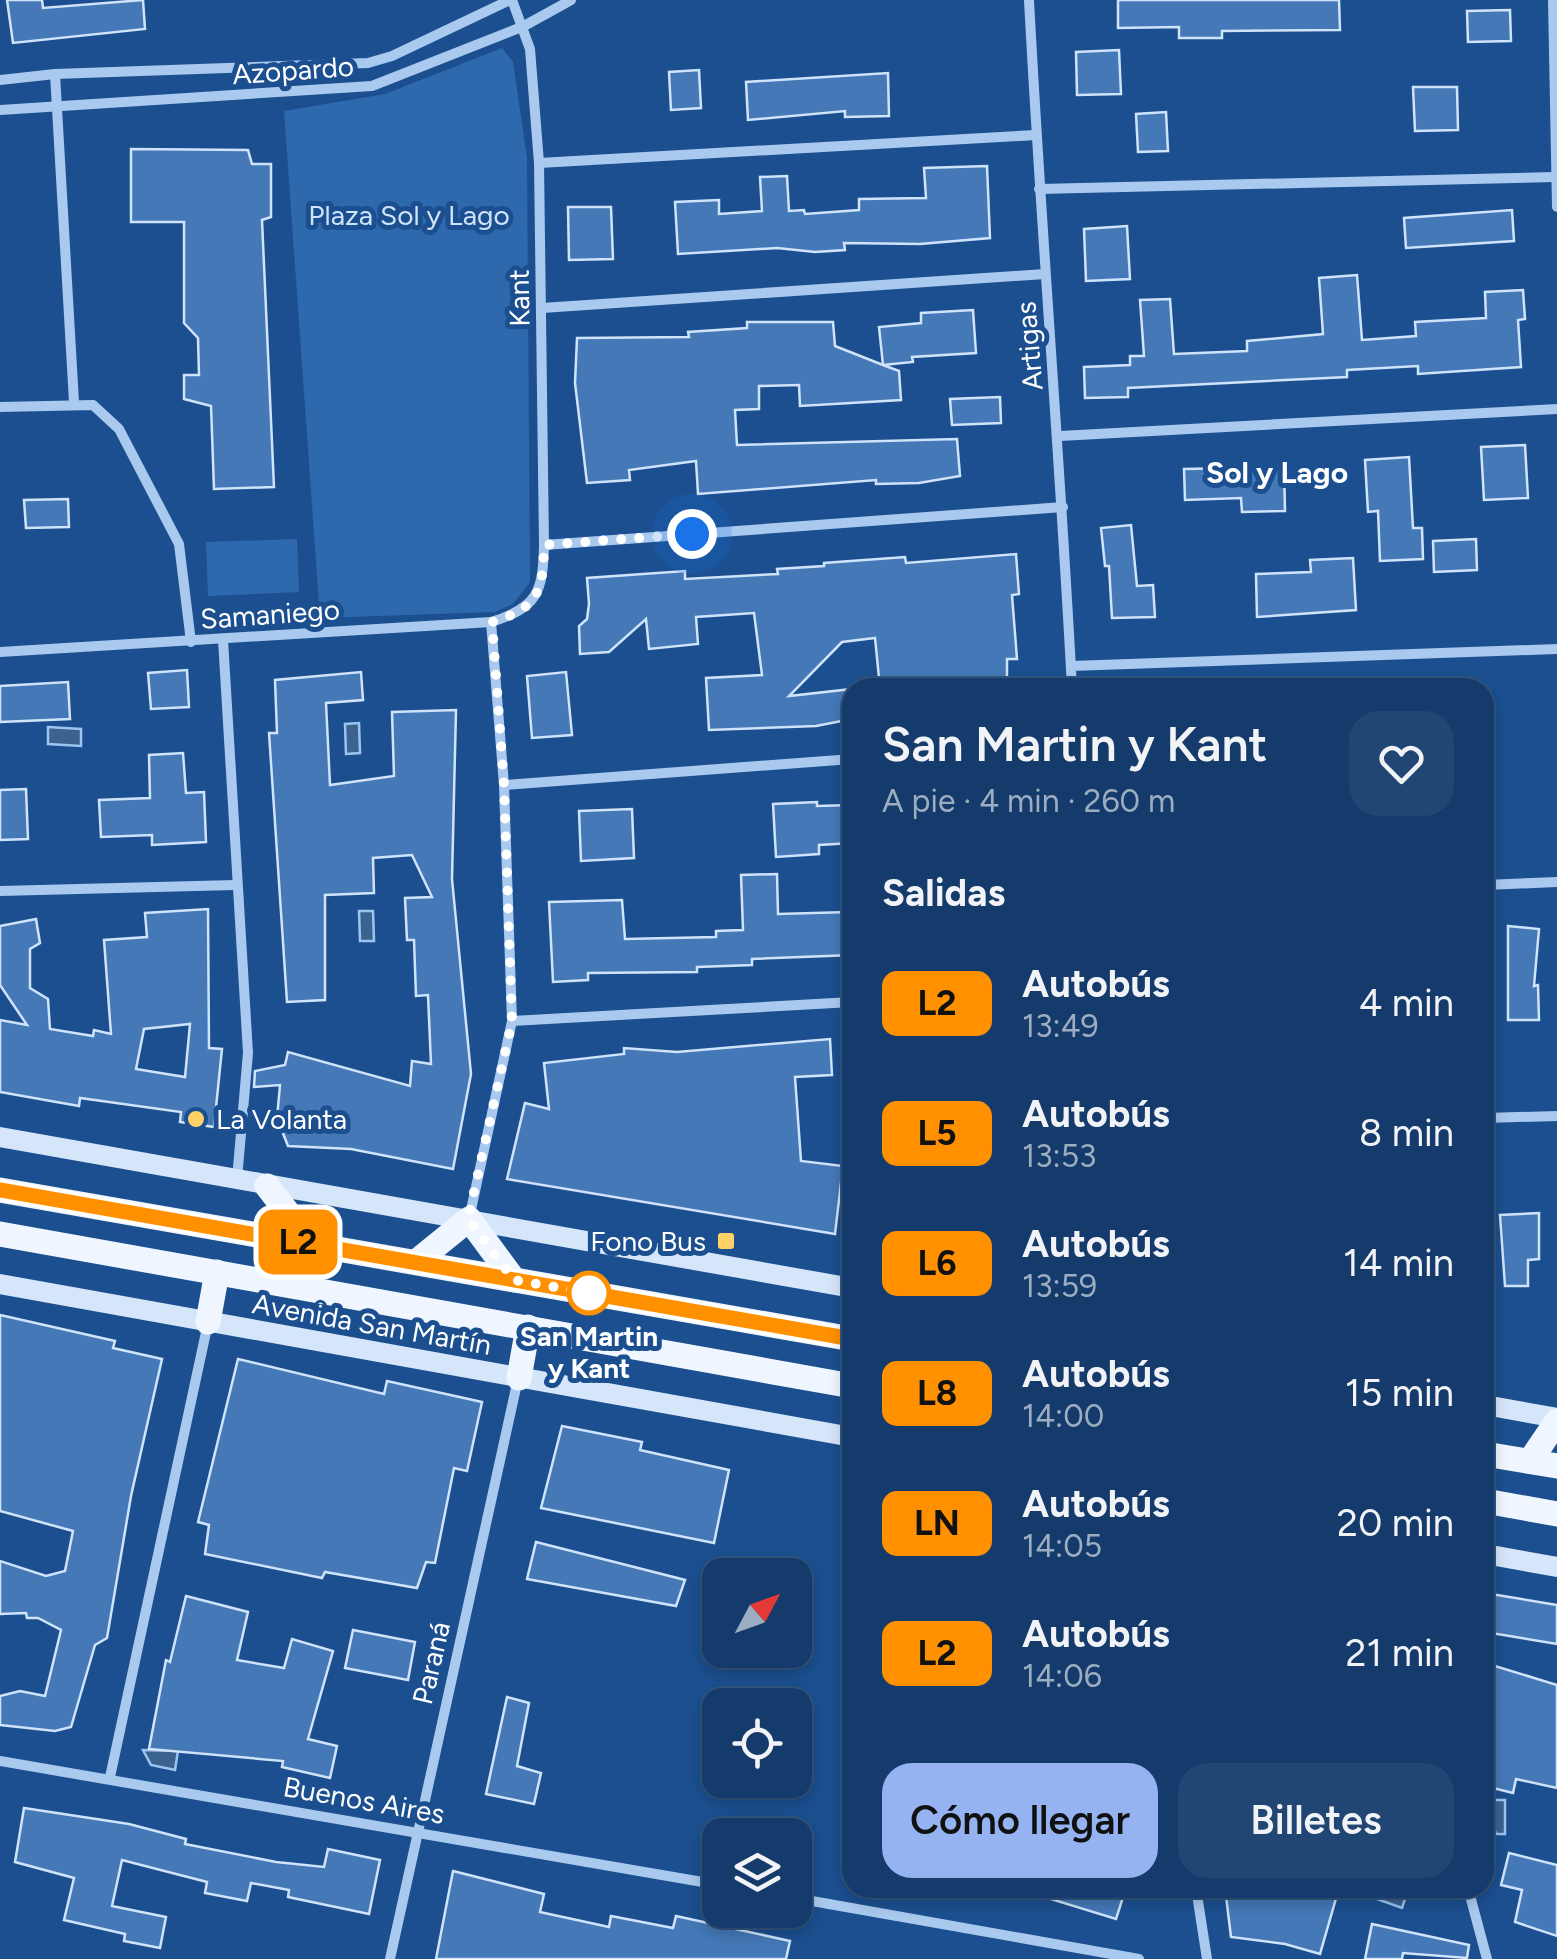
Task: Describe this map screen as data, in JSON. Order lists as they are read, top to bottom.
{
  "streets": {
    "main road": ["Avenida San Martín"],
    "street": [
      "Azopardo",
      "Kant",
      "Artigas",
      "Samaniego",
      "Paraná",
      "Buenos Aires"
    ]
  },
  "crossings": [
    ["Azopardo", "Kant"],
    ["Kant", "Samaniego"],
    ["Avenida San Martín", "Paraná"],
    ["Paraná", "Buenos Aires"]
  ],
  "districts": ["Sol y Lago"],
  "parks": ["Plaza Sol y Lago"],
  "places": {
    "other": ["La Volanta", "San Martin y Kant"],
    "transit": ["Fono Bus"]
  },
  "lines": ["bus line L2"],
  "north": "top right",
  "page": {
    "on_map": "L2",
    "heading": [
      ["San Martin y Kant", "A pie · 4 min · 260 m"],
      "Salidas"
    ],
    "list": [
      {
        "mark": "L2",
        "name": "Autobús",
        "note": "13:49",
        "value": "4 min"
      },
      {
        "mark": "L5",
        "name": "Autobús",
        "note": "13:53",
        "value": "8 min"
      },
      {
        "mark": "L6",
        "name": "Autobús",
        "note": "13:59",
        "value": "14 min"
      },
      {
        "mark": "L8",
        "name": "Autobús",
        "note": "14:00",
        "value": "15 min"
      },
      {
        "mark": "LN",
        "name": "Autobús",
        "note": "14:05",
        "value": "20 min"
      },
      {
        "mark": "L2",
        "name": "Autobús",
        "note": "14:06",
        "value": "21 min"
      }
    ],
    "buttons": ["Cómo llegar", "Billetes"]
  }
}
